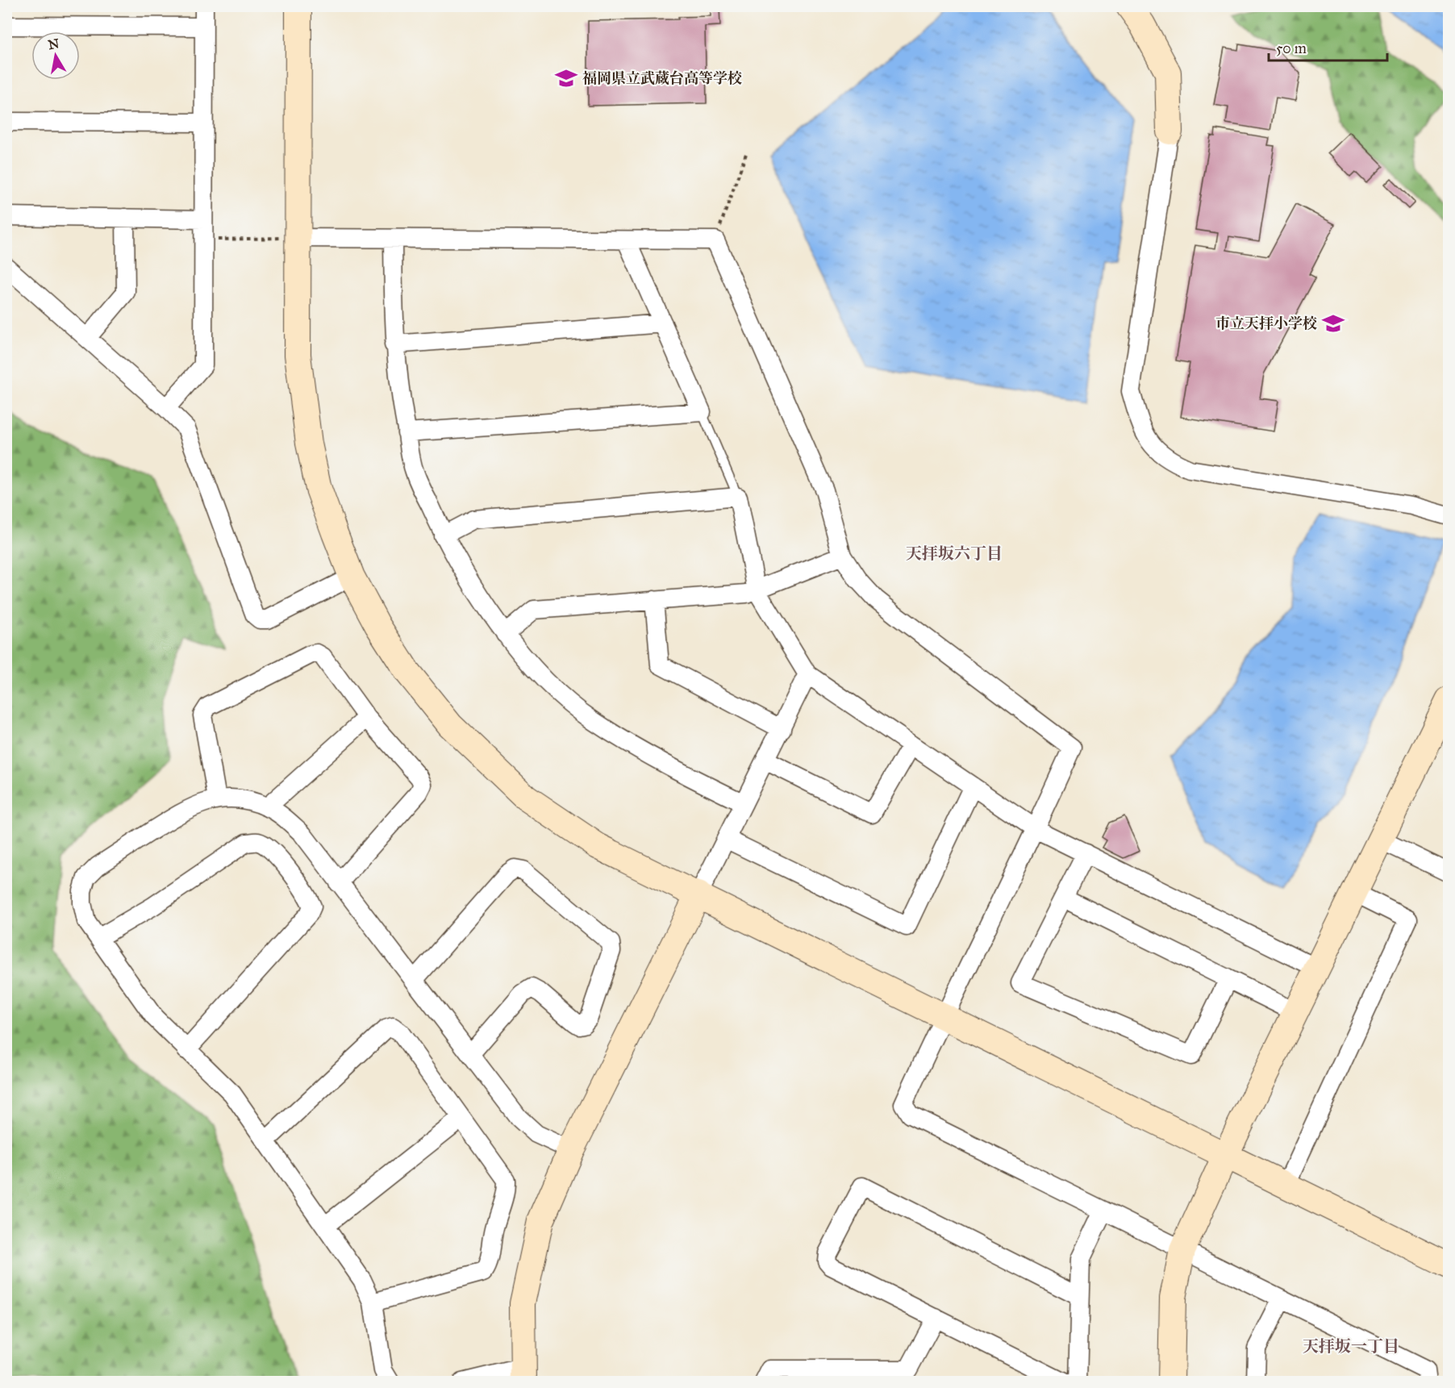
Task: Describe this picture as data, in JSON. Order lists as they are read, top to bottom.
{
  "districts": ["天拝坂六丁目", "天拝坂一丁目"],
  "places": {
    "school or university": ["福岡県立武蔵台高等学校", "市立天拝小学校"]
  },
  "scale_bar": "50 m",
  "north": "top"
}
